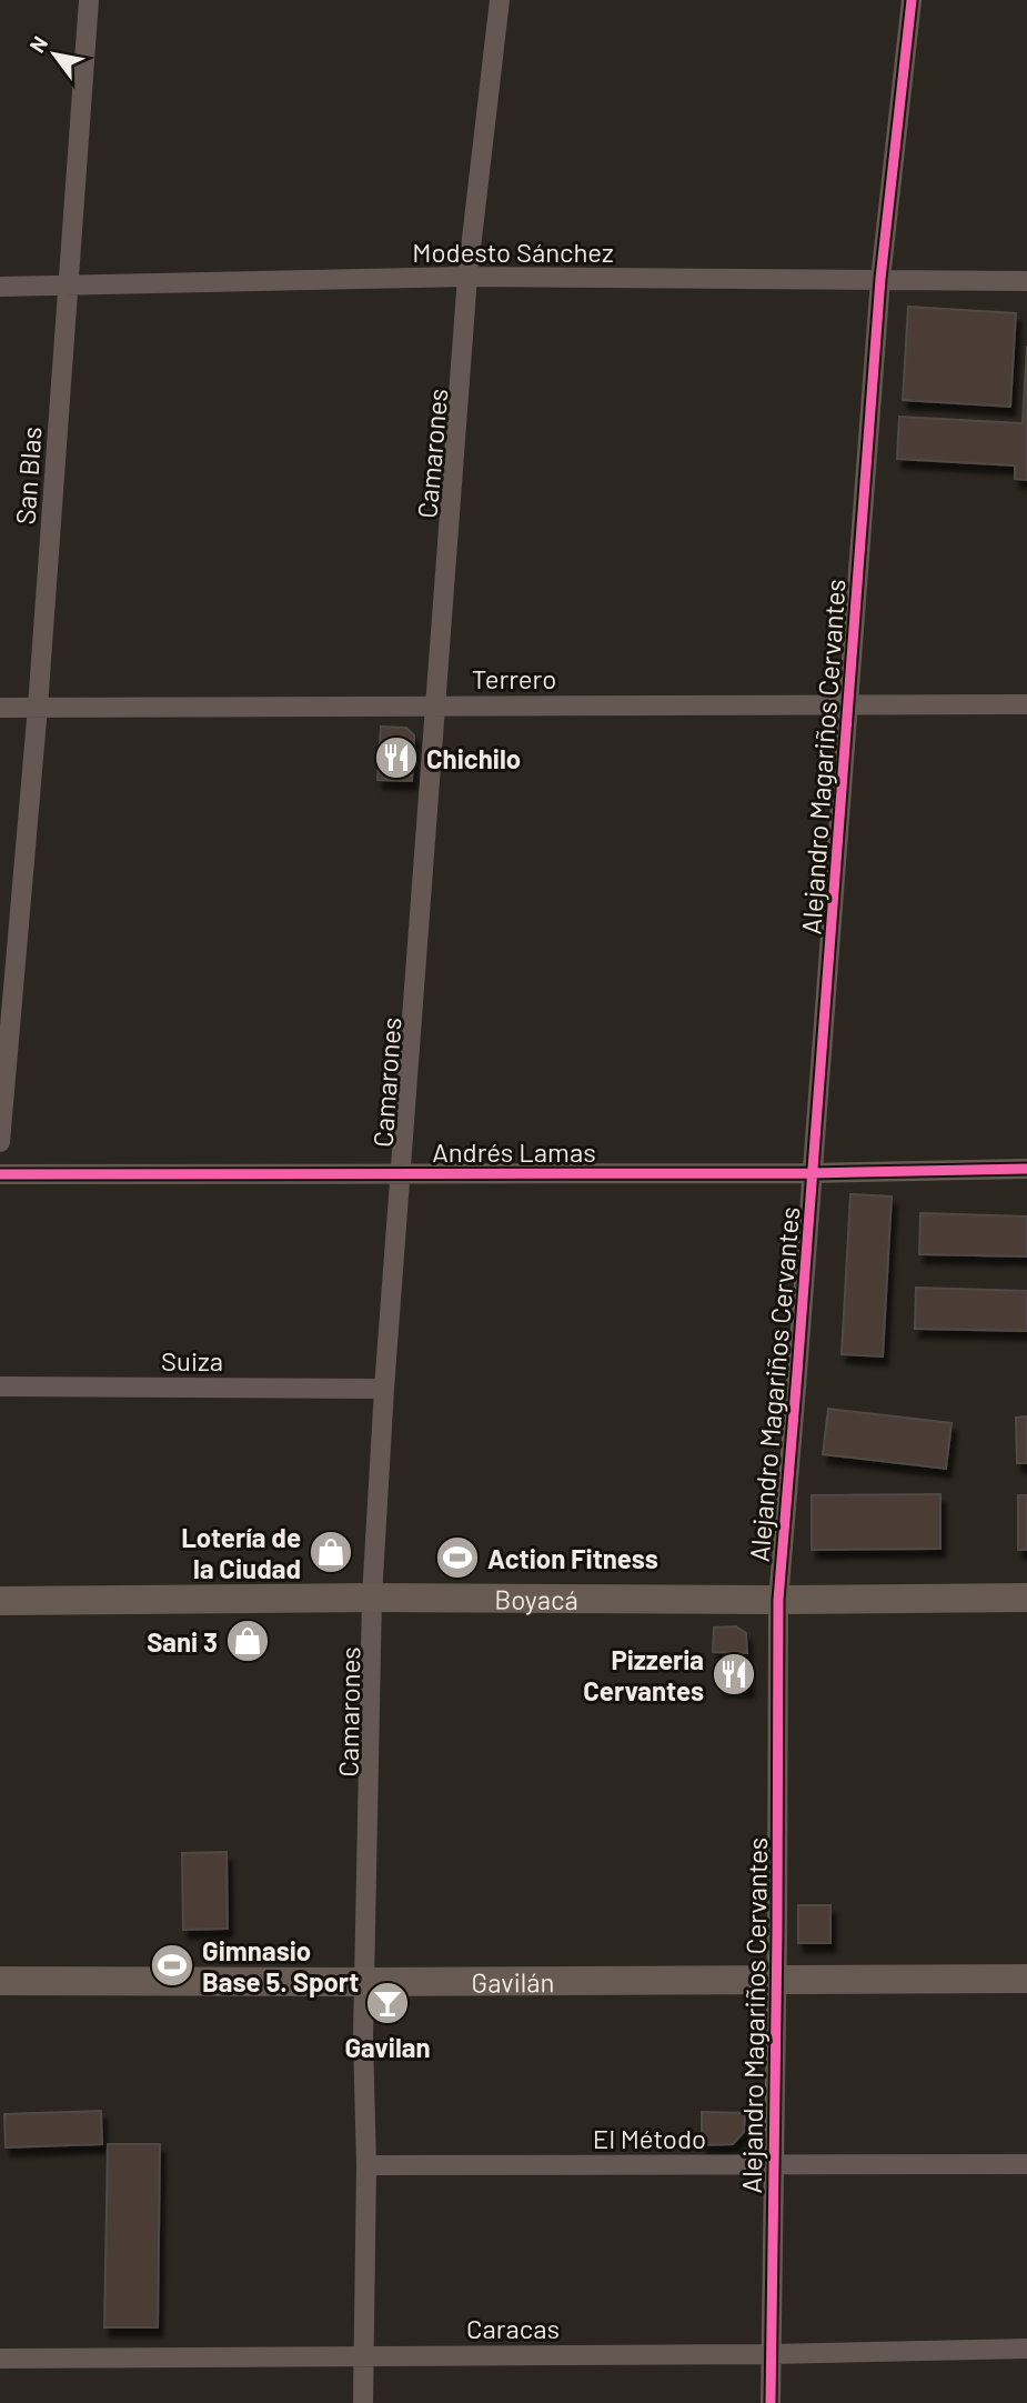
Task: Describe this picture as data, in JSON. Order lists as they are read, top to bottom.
{
  "streets": {
    "street": [
      "Modesto Sánchez",
      "Camarones",
      "San Blas",
      "Terrero",
      "Alejandro Magariños Cervantes",
      "Andrés Lamas",
      "Suiza",
      "Boyacá",
      "Gavilán",
      "El Método",
      "Caracas"
    ]
  },
  "crossings": [
    ["Modesto Sánchez", "Camarones"],
    ["Modesto Sánchez", "San Blas"],
    ["Modesto Sánchez", "Alejandro Magariños Cervantes"],
    ["Camarones", "Terrero"],
    ["Camarones", "Andrés Lamas"],
    ["Camarones", "Suiza"],
    ["Camarones", "Boyacá"],
    ["Camarones", "Gavilán"],
    ["Camarones", "El Método"],
    ["Camarones", "Caracas"],
    ["San Blas", "Terrero"],
    ["Terrero", "Alejandro Magariños Cervantes"],
    ["Alejandro Magariños Cervantes", "Andrés Lamas"],
    ["Alejandro Magariños Cervantes", "Boyacá"],
    ["Alejandro Magariños Cervantes", "Gavilán"],
    ["Alejandro Magariños Cervantes", "El Método"],
    ["Alejandro Magariños Cervantes", "Caracas"]
  ],
  "places": {
    "restaurant": ["Chichilo", "Pizzeria Cervantes"],
    "shop": ["Lotería de la Ciudad", "Sani 3"],
    "sports": ["Action Fitness", "Gimnasio Base 5. Sport"],
    "bar": ["Gavilan"]
  },
  "north": "top left"
}
